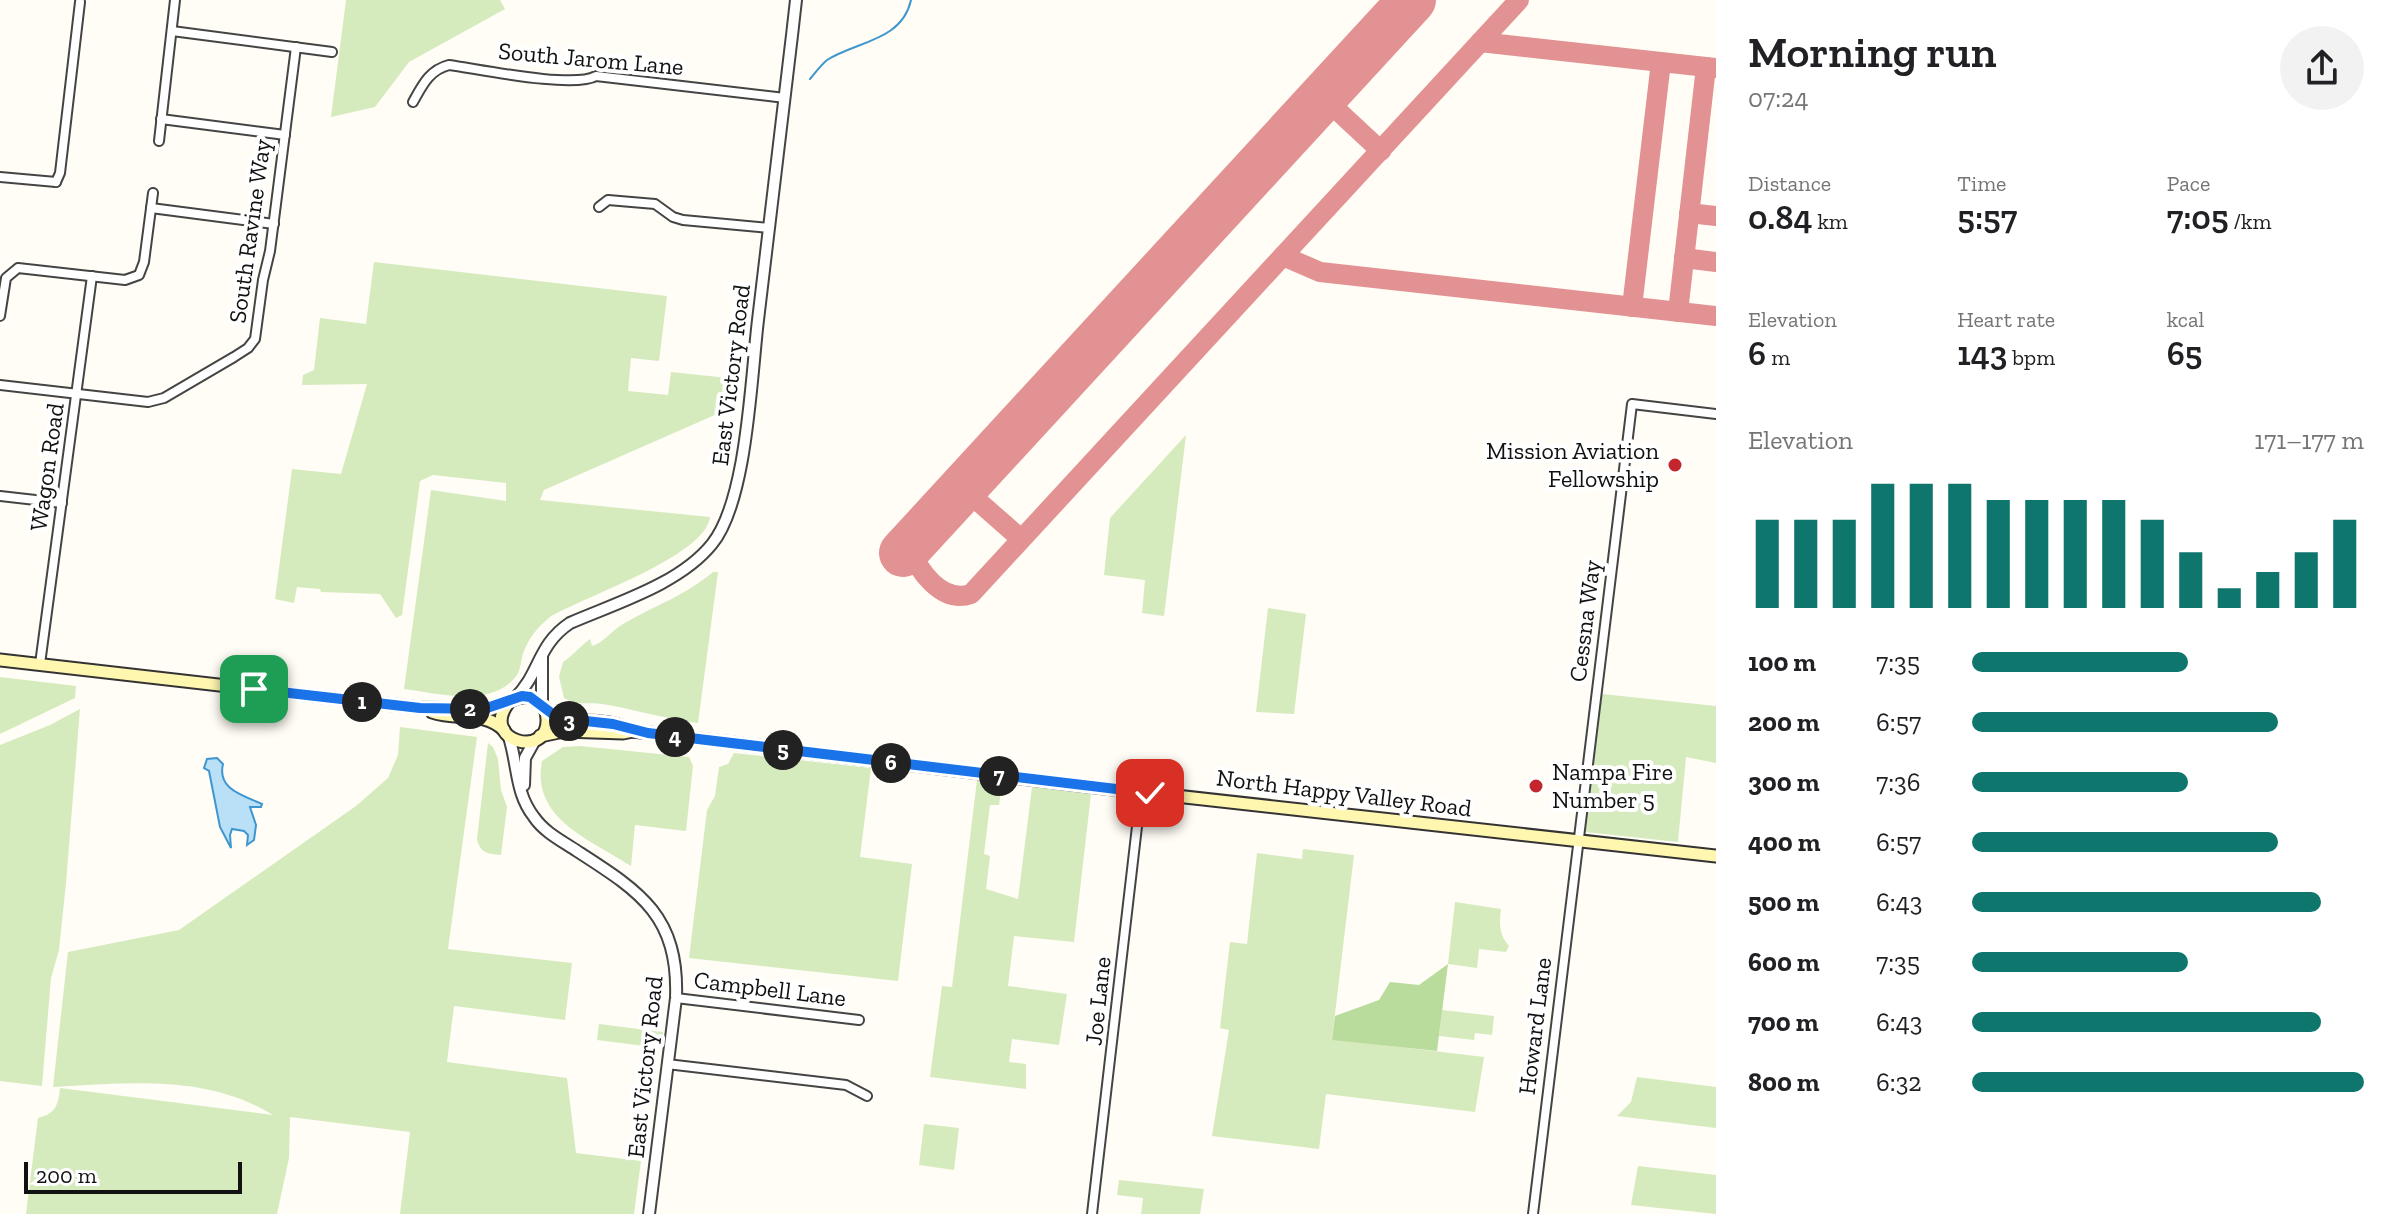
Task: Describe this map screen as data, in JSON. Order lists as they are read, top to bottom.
{
  "streets": {
    "main road": ["North Happy Valley Road"],
    "street": [
      "South Jarom Lane",
      "South Ravine Way",
      "East Victory Road",
      "Wagon Road",
      "Cessna Way",
      "Campbell Lane",
      "Joe Lane",
      "Howard Lane"
    ]
  },
  "crossings": [
    ["South Jarom Lane", "East Victory Road"],
    ["South Ravine Way", "Wagon Road"],
    ["East Victory Road", "North Happy Valley Road"],
    ["East Victory Road", "Campbell Lane"],
    ["Cessna Way", "North Happy Valley Road"],
    ["Cessna Way", "Howard Lane"],
    ["North Happy Valley Road", "Joe Lane"],
    ["North Happy Valley Road", "Howard Lane"]
  ],
  "places": ["Mission Aviation Fellowship", "Nampa Fire Number 5"],
  "scale_bar": "200 m",
  "page": {
    "heading": ["Morning run", "07:24"],
    "stats": [
      ["Distance", "0.84 km"],
      ["Time", "5:57"],
      ["Pace", "7:05 /km"],
      ["Elevation", "6 m"],
      ["Heart rate", "143 bpm"],
      ["kcal", "65"]
    ],
    "chart": ["Elevation", "171–177 m"],
    "list": [
      {
        "name": "100 m",
        "note": "7:35"
      },
      {
        "name": "200 m",
        "note": "6:57"
      },
      {
        "name": "300 m",
        "note": "7:36"
      },
      {
        "name": "400 m",
        "note": "6:57"
      },
      {
        "name": "500 m",
        "note": "6:43"
      },
      {
        "name": "600 m",
        "note": "7:35"
      },
      {
        "name": "700 m",
        "note": "6:43"
      },
      {
        "name": "800 m",
        "note": "6:32"
      }
    ],
    "pins": [
      "1",
      "2",
      "3",
      "4",
      "5",
      "6",
      "7"
    ],
    "scale": "200 m"
  }
}
